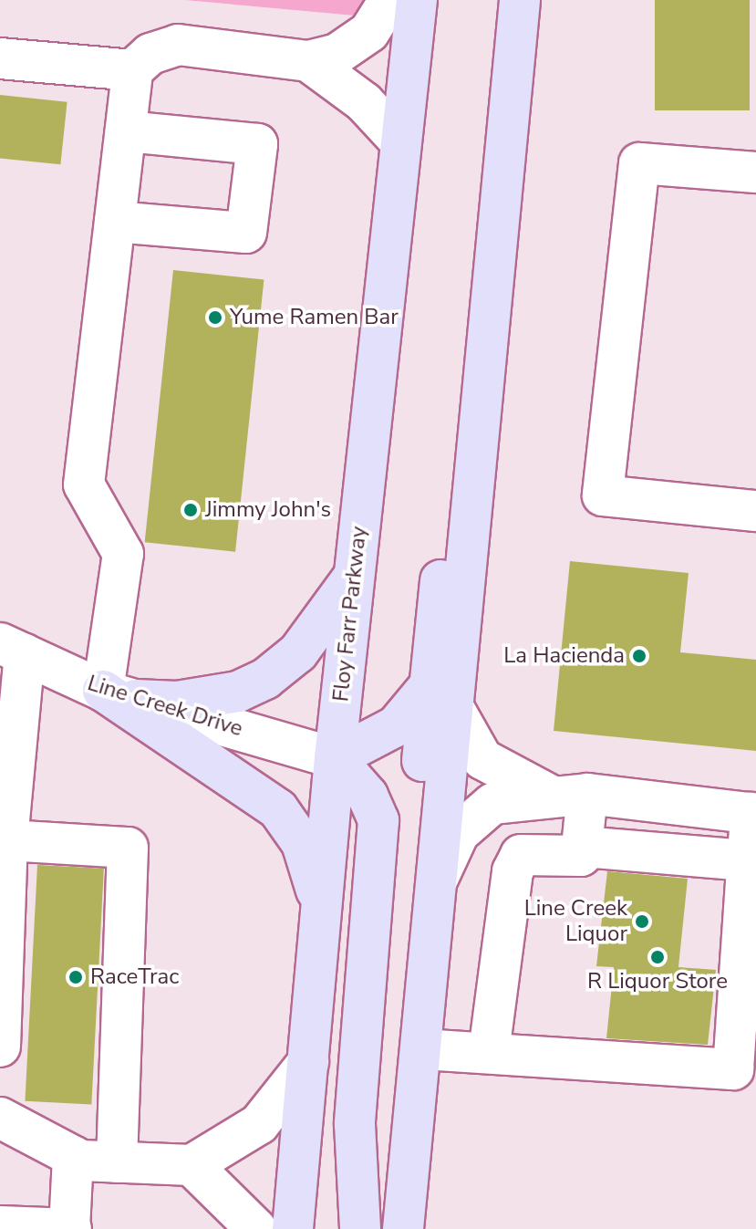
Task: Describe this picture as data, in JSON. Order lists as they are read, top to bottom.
{
  "streets": {
    "main road": ["Floy Farr Parkway"],
    "street": ["Line Creek Drive"]
  },
  "crossings": [
    ["Floy Farr Parkway", "Line Creek Drive"]
  ],
  "places": [
    "Yume Ramen Bar",
    "Jimmy John's",
    "La Hacienda",
    "Line Creek Liquor",
    "R Liquor Store",
    "RaceTrac"
  ]
}
